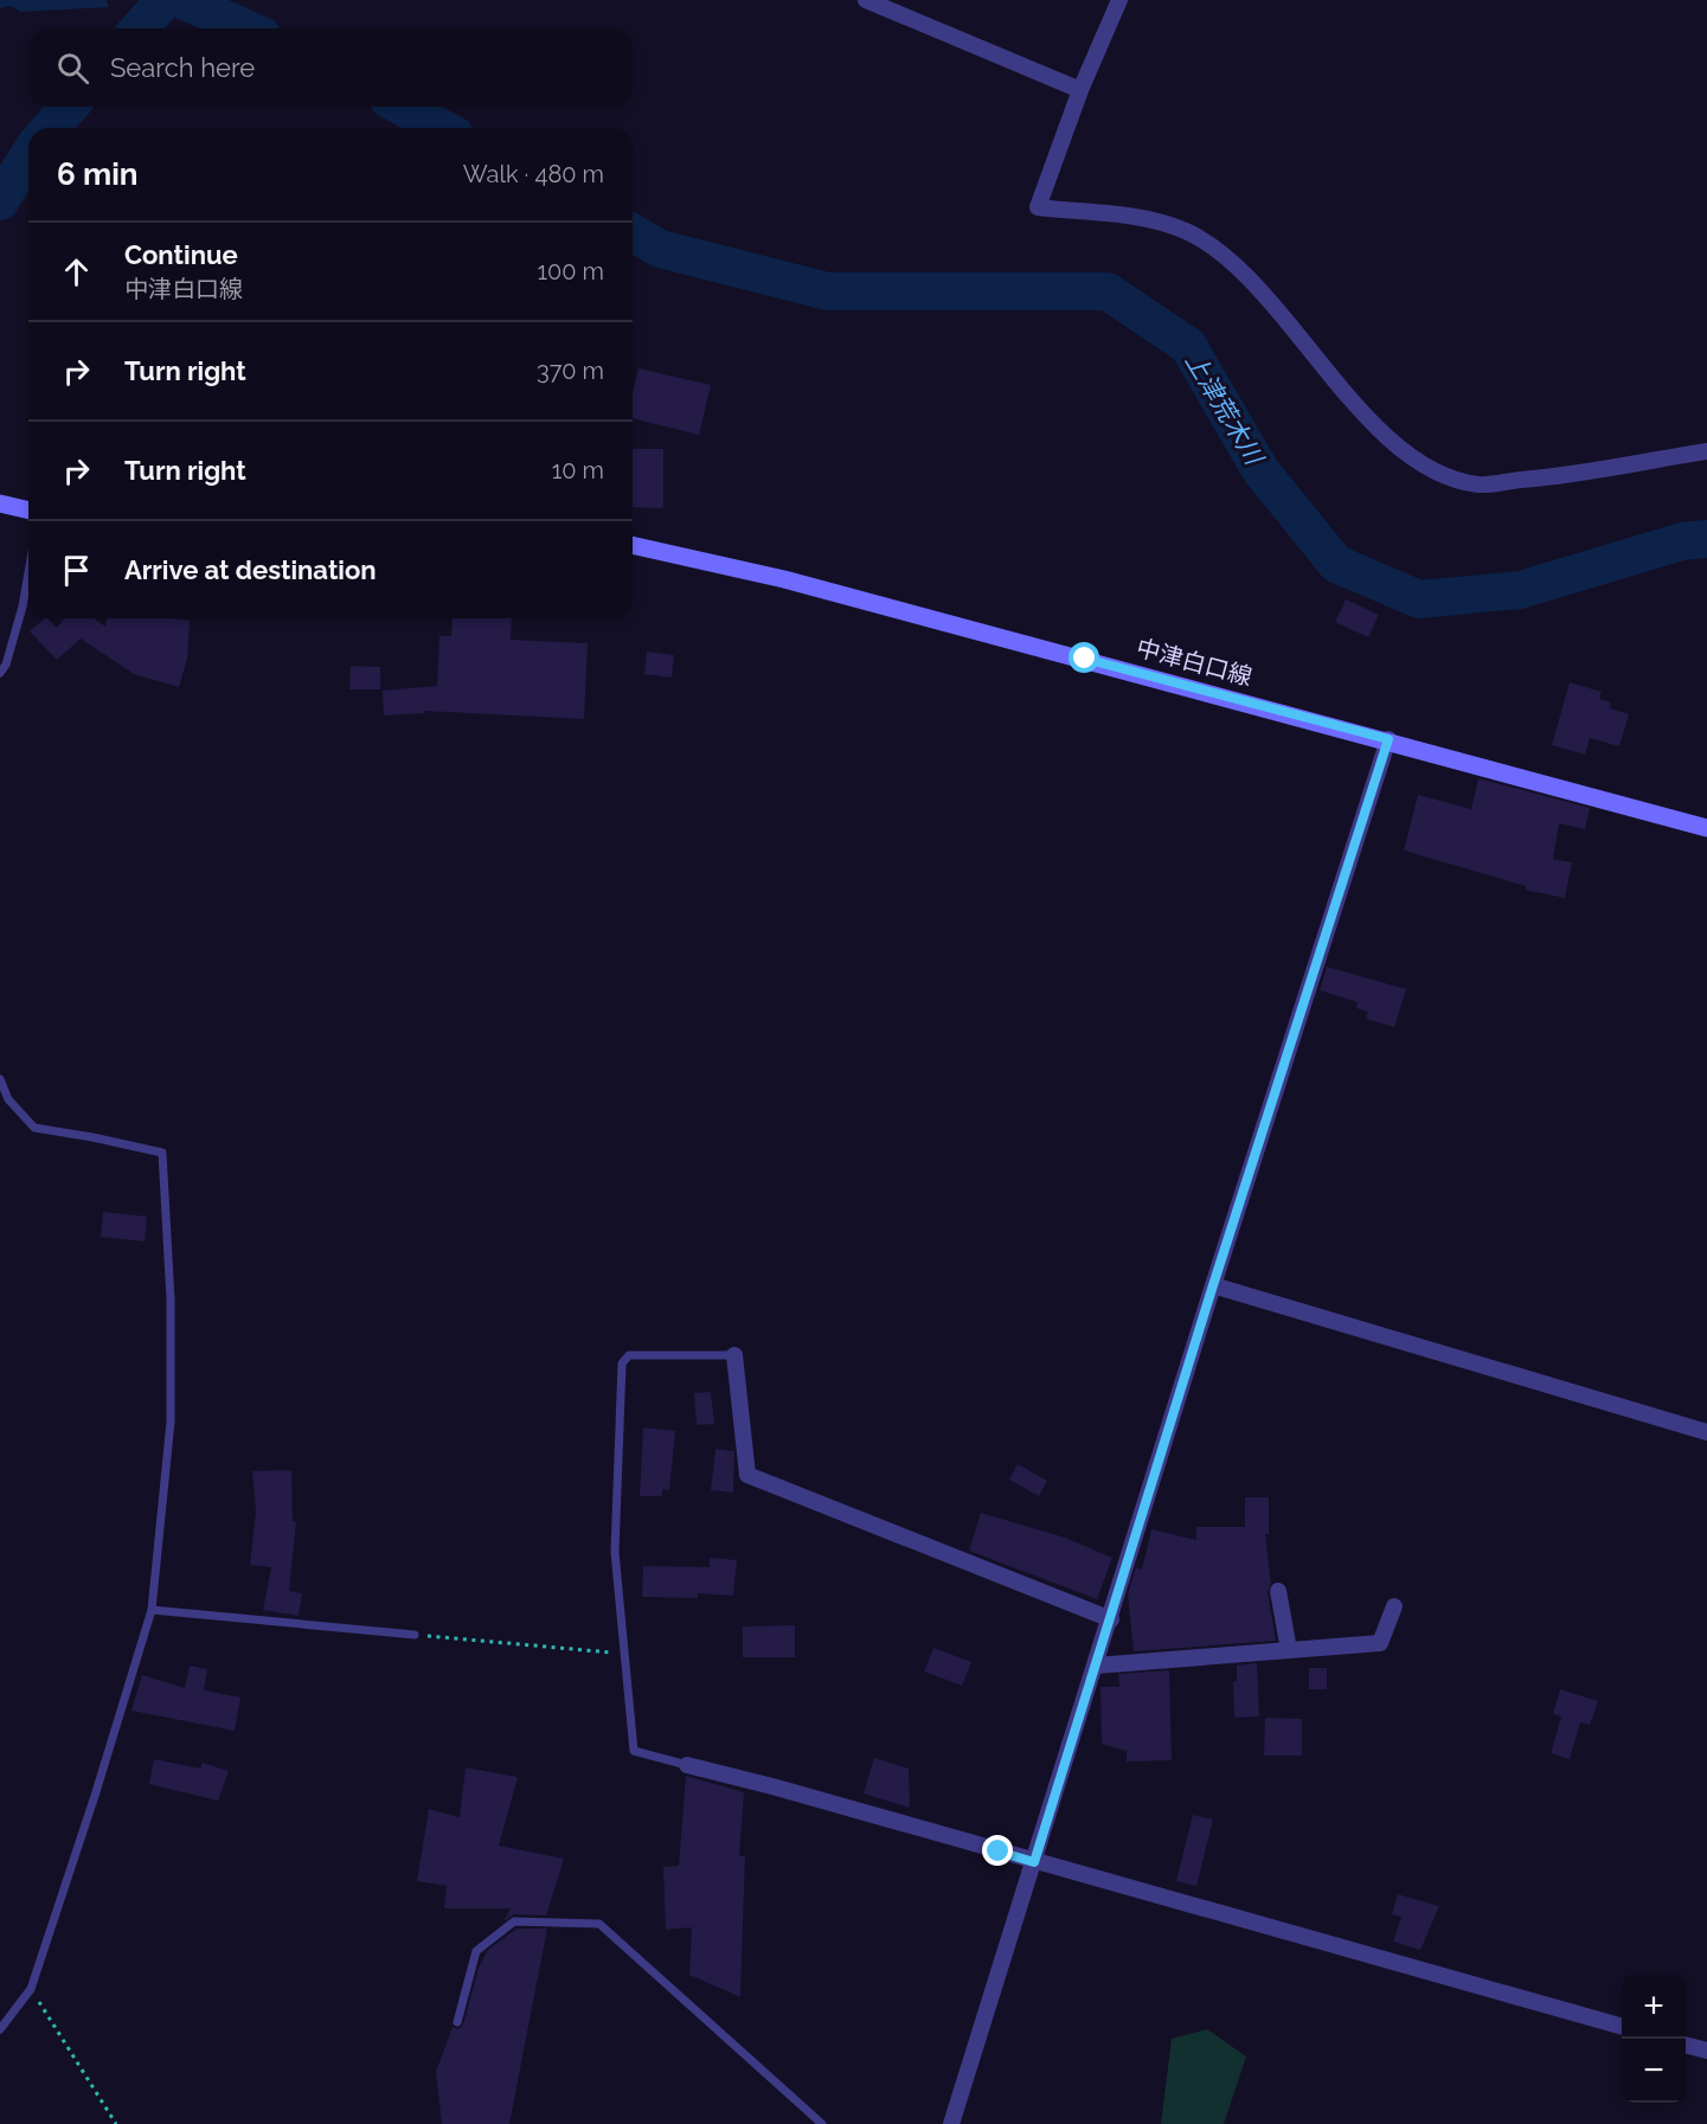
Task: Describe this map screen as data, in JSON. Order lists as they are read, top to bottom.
{
  "streets": {
    "main road": ["中津白口線"]
  },
  "water": ["上津荒木川"],
  "page": {
    "search": "Search here",
    "heading": ["6 min", "Walk · 480 m"],
    "list": [
      ["Continue", "中津白口線", "100 m"],
      ["Turn right", "370 m"],
      ["Turn right", "10 m"],
      "Arrive at destination"
    ],
    "map_buttons": ["+", "−"]
  }
}
